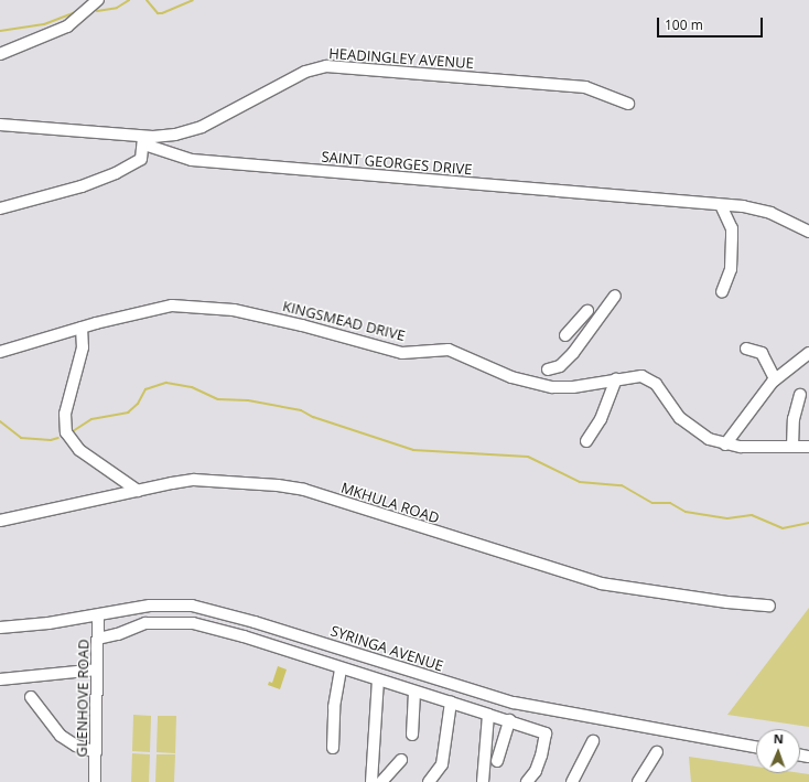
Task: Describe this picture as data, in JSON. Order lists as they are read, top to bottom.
{
  "streets": {
    "street": [
      "HEADINGLEY AVENUE",
      "SAINT GEORGES DRIVE",
      "KINGSMEAD DRIVE",
      "MKHULA ROAD",
      "SYRINGA AVENUE",
      "GLENHOVE ROAD"
    ]
  },
  "crossings": [
    ["HEADINGLEY AVENUE", "SAINT GEORGES DRIVE"],
    ["SYRINGA AVENUE", "GLENHOVE ROAD"]
  ],
  "scale_bar": "100 m",
  "north": "top"
}
